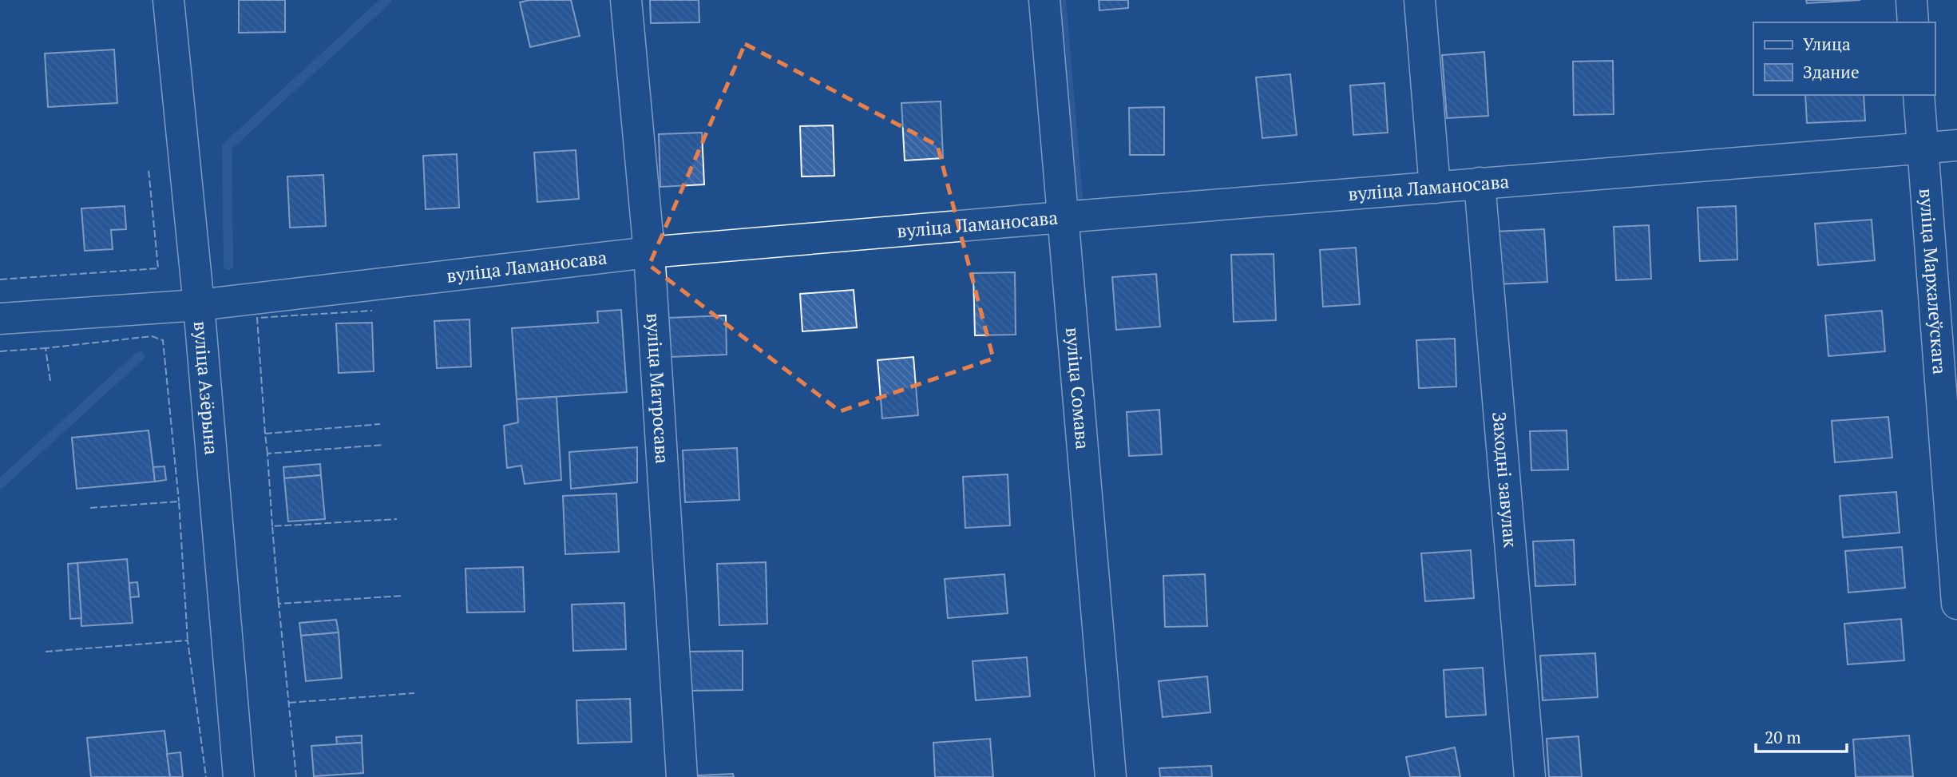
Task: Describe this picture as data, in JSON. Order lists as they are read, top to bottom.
{
  "streets": {
    "street": [
      "вуліца Ламаносава",
      "вуліца Мархалеўскага",
      "вуліца Азёрына",
      "вуліца Матросава",
      "вуліца Сомава",
      "Заходні завулак"
    ]
  },
  "crossings": [
    ["вуліца Ламаносава", "вуліца Мархалеўскага"],
    ["вуліца Ламаносава", "вуліца Азёрына"],
    ["вуліца Ламаносава", "вуліца Матросава"],
    ["вуліца Ламаносава", "вуліца Сомава"],
    ["вуліца Ламаносава", "Заходні завулак"]
  ],
  "legend": ["Улица", "Здание"],
  "scale_bar": "20 m"
}
